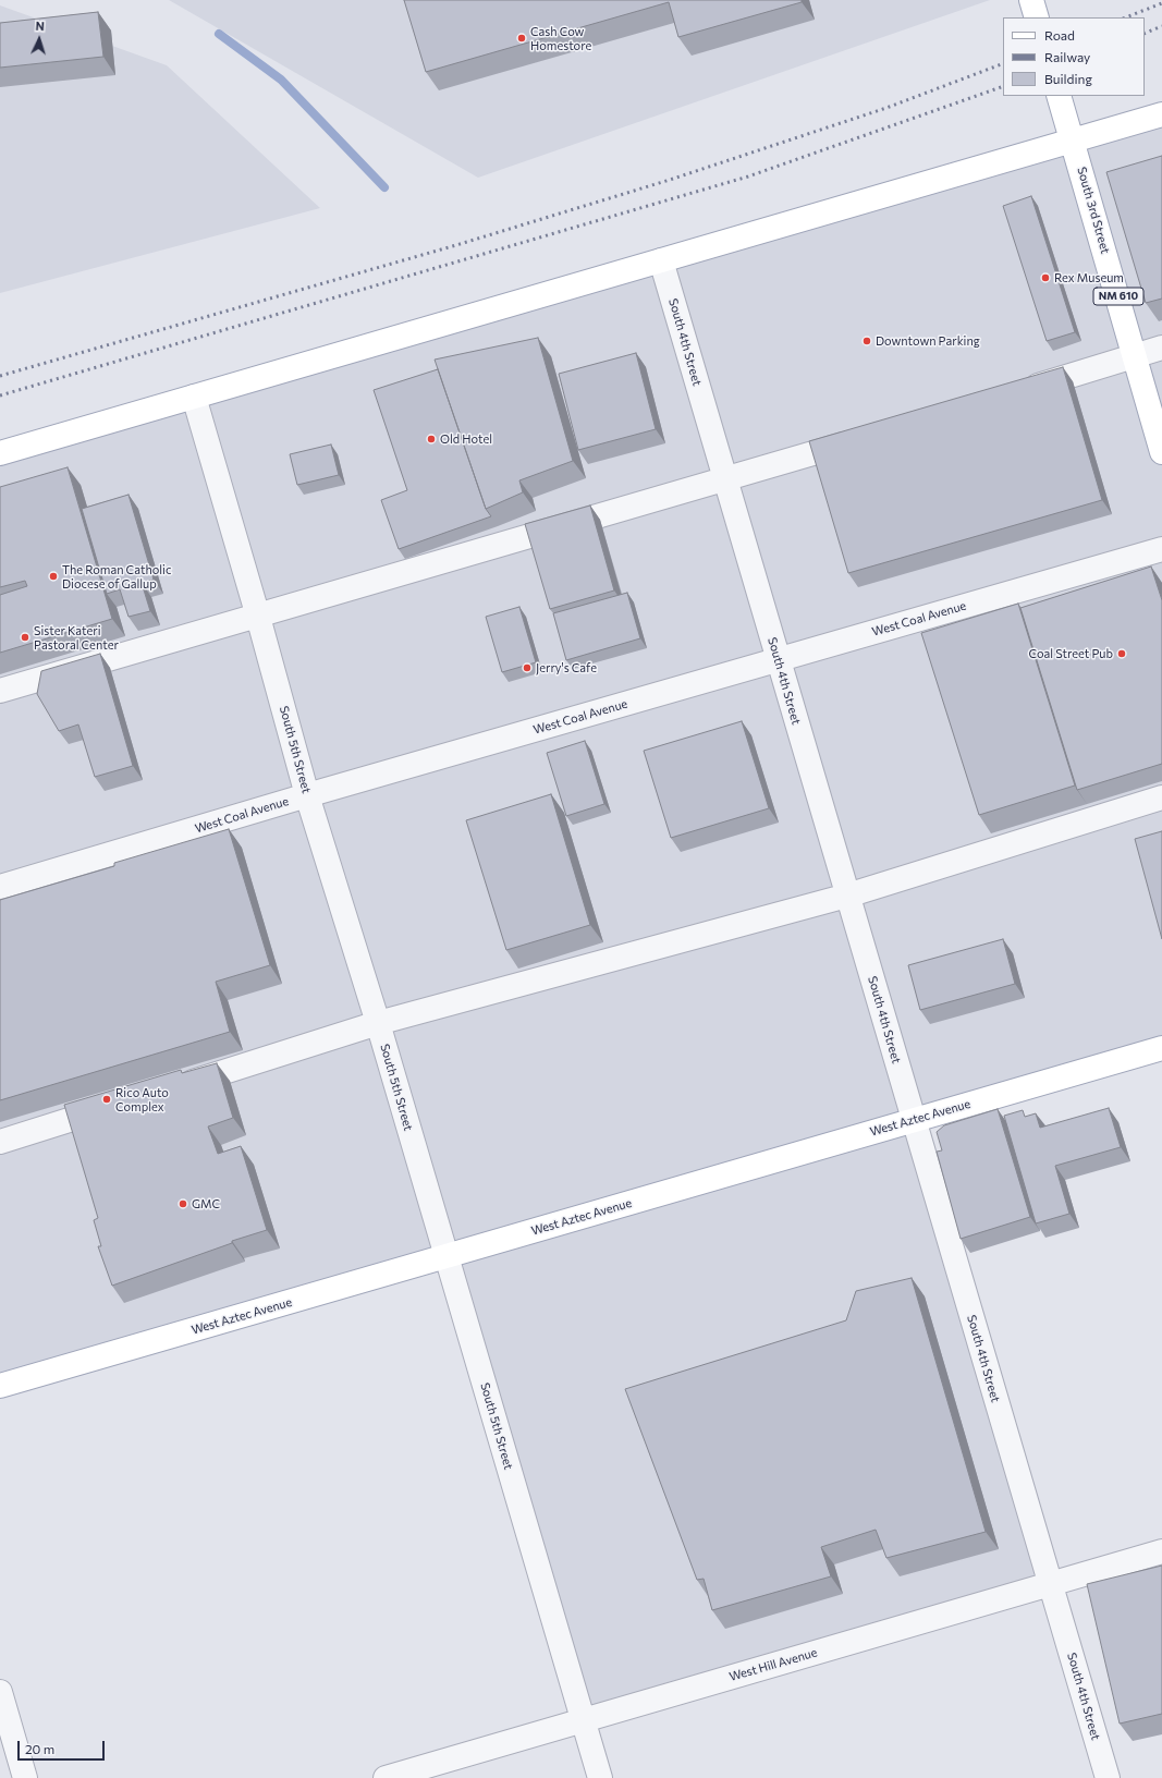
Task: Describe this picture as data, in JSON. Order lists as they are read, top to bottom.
{
  "streets": {
    "main road": ["South 3rd Street", "NM 610", "West Aztec Avenue"],
    "street": [
      "South 4th Street",
      "West Coal Avenue",
      "South 5th Street",
      "West Hill Avenue"
    ]
  },
  "crossings": [
    ["South 4th Street", "West Coal Avenue"],
    ["South 4th Street", "West Aztec Avenue"],
    ["South 4th Street", "West Hill Avenue"],
    ["West Coal Avenue", "South 5th Street"],
    ["South 5th Street", "West Aztec Avenue"],
    ["South 5th Street", "West Hill Avenue"]
  ],
  "places": [
    "Cash Cow Homestore",
    "Rex Museum",
    "Downtown Parking",
    "Old Hotel",
    "The Roman Catholic Diocese of Gallup",
    "Sister Kateri Pastoral Center",
    "Coal Street Pub",
    "Jerry's Cafe",
    "Rico Auto Complex",
    "GMC"
  ],
  "legend": ["Road", "Railway", "Building"],
  "scale_bar": "20 m",
  "north": "top"
}
